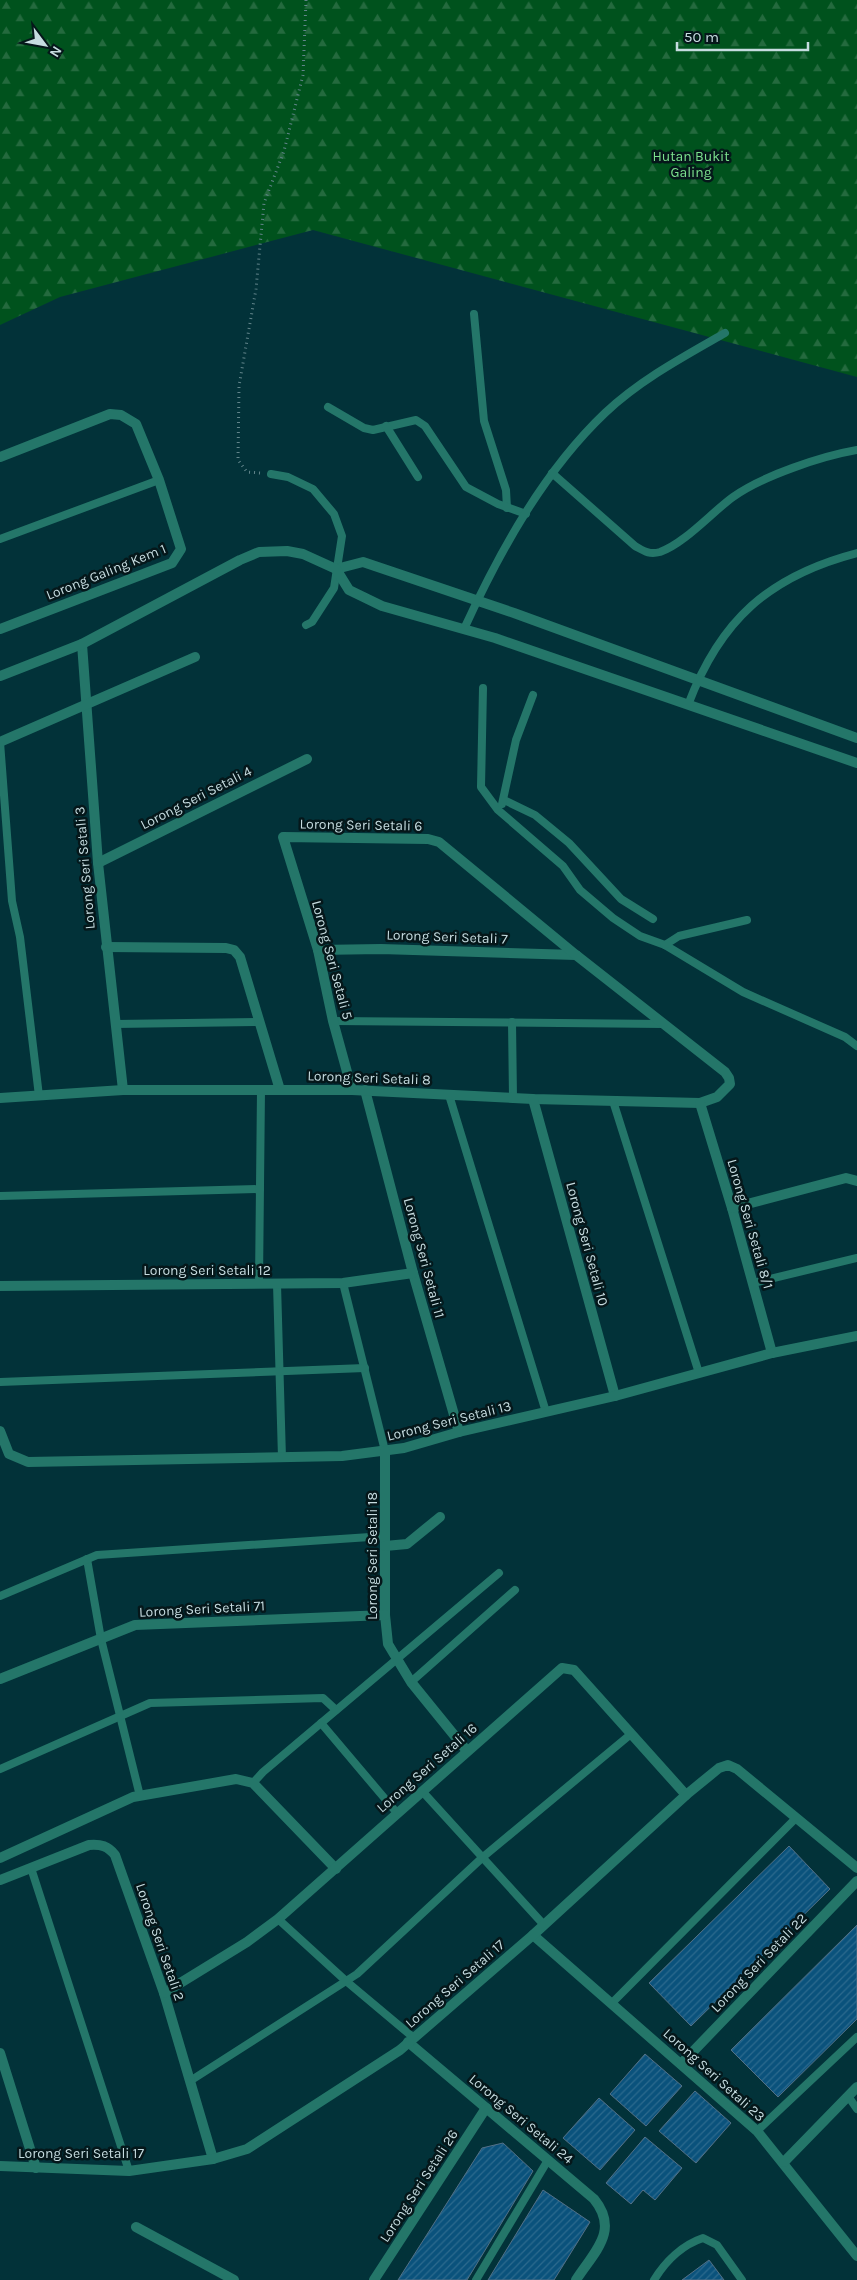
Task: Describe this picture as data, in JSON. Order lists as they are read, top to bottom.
{
  "streets": {
    "street": [
      "Lorong Galing Kem 1",
      "Lorong Seri Setali 4",
      "Lorong Seri Setali 6",
      "Lorong Seri Setali 3",
      "Lorong Seri Setali 7",
      "Lorong Seri Setali 5",
      "Lorong Seri Setali 8",
      "Lorong Seri Setali 8/1",
      "Lorong Seri Setali 10",
      "Lorong Seri Setali 11",
      "Lorong Seri Setali 12",
      "Lorong Seri Setali 13",
      "Lorong Seri Setali 18",
      "Lorong Seri Setali 71",
      "Lorong Seri Setali 16",
      "Lorong Seri Setali 2",
      "Lorong Seri Setali 22",
      "Lorong Seri Setali 17",
      "Lorong Seri Setali 23",
      "Lorong Seri Setali 24",
      "Lorong Seri Setali 26"
    ]
  },
  "crossings": [
    ["Lorong Seri Setali 4", "Lorong Seri Setali 3"],
    ["Lorong Seri Setali 6", "Lorong Seri Setali 7"],
    ["Lorong Seri Setali 6", "Lorong Seri Setali 5"],
    ["Lorong Seri Setali 3", "Lorong Seri Setali 8"],
    ["Lorong Seri Setali 7", "Lorong Seri Setali 5"],
    ["Lorong Seri Setali 5", "Lorong Seri Setali 8"],
    ["Lorong Seri Setali 8", "Lorong Seri Setali 8/1"],
    ["Lorong Seri Setali 8", "Lorong Seri Setali 10"],
    ["Lorong Seri Setali 8", "Lorong Seri Setali 11"],
    ["Lorong Seri Setali 8/1", "Lorong Seri Setali 13"],
    ["Lorong Seri Setali 10", "Lorong Seri Setali 13"],
    ["Lorong Seri Setali 11", "Lorong Seri Setali 12"],
    ["Lorong Seri Setali 11", "Lorong Seri Setali 13"],
    ["Lorong Seri Setali 13", "Lorong Seri Setali 18"],
    ["Lorong Seri Setali 18", "Lorong Seri Setali 71"],
    ["Lorong Seri Setali 18", "Lorong Seri Setali 16"],
    ["Lorong Seri Setali 16", "Lorong Seri Setali 2"],
    ["Lorong Seri Setali 16", "Lorong Seri Setali 17"],
    ["Lorong Seri Setali 2", "Lorong Seri Setali 17"],
    ["Lorong Seri Setali 22", "Lorong Seri Setali 23"],
    ["Lorong Seri Setali 17", "Lorong Seri Setali 23"],
    ["Lorong Seri Setali 17", "Lorong Seri Setali 24"],
    ["Lorong Seri Setali 24", "Lorong Seri Setali 26"]
  ],
  "parks": ["Hutan Bukit Galing"],
  "scale_bar": "50 m",
  "north": "bottom right"
}
